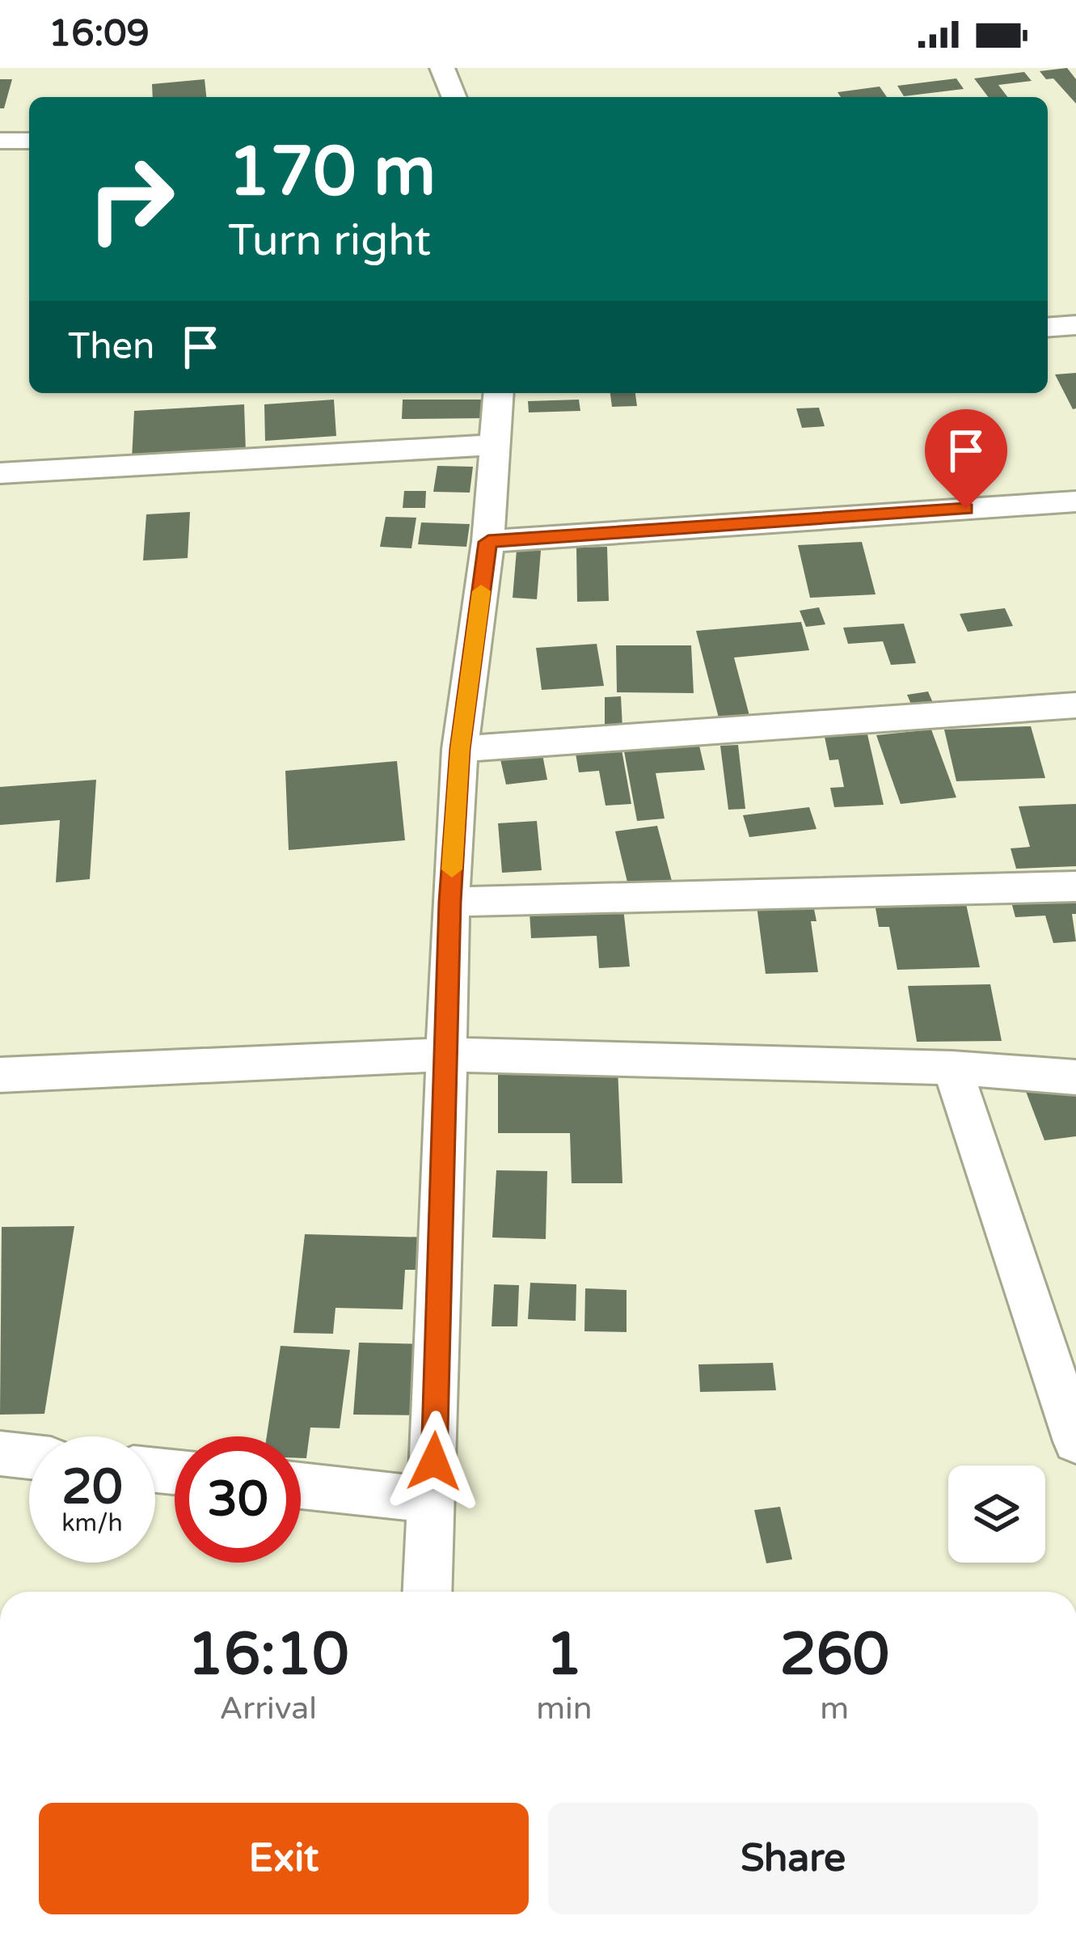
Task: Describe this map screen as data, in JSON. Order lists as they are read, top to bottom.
{
  "page": {
    "status": "16:09",
    "turn": ["170 m", "Turn right"],
    "then": "Then",
    "speed": "20 km/h",
    "limit": "30",
    "eta": [
      "16:10",
      "Arrival",
      "1",
      "min",
      "260",
      "m"
    ],
    "buttons": ["Exit", "Share"]
  }
}
